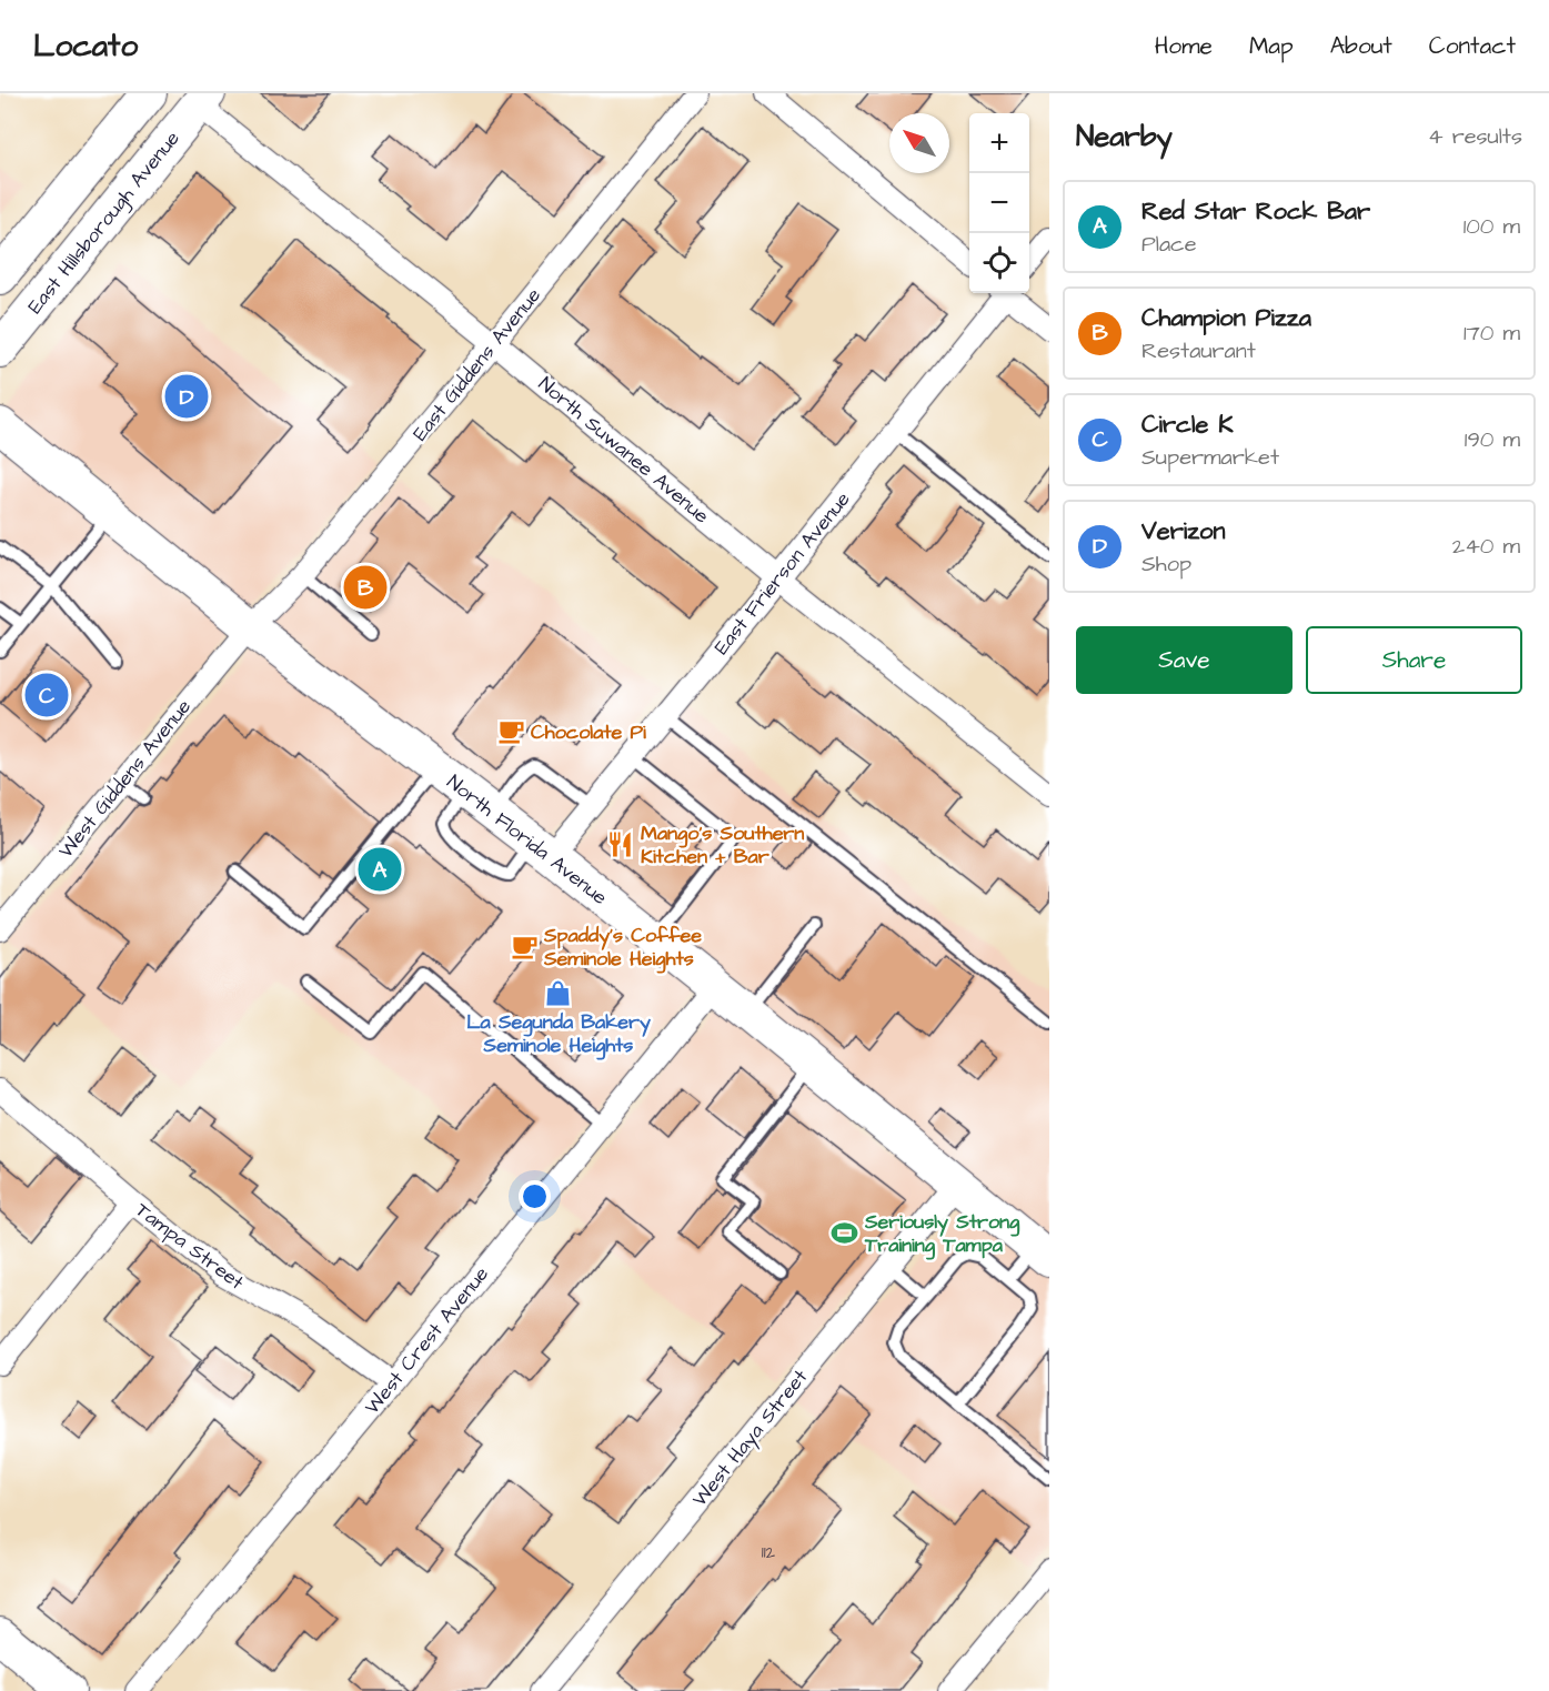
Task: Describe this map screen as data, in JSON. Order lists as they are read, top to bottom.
{
  "streets": {
    "main road": ["East Hillsborough Avenue", "North Florida Avenue"],
    "street": [
      "East Giddens Avenue",
      "North Suwanee Avenue",
      "East Frierson Avenue",
      "West Giddens Avenue",
      "Tampa Street",
      "West Crest Avenue",
      "West Haya Street"
    ]
  },
  "crossings": [
    ["East Hillsborough Avenue", "North Suwanee Avenue"],
    ["East Giddens Avenue", "North Suwanee Avenue"],
    ["East Giddens Avenue", "West Giddens Avenue"],
    ["East Giddens Avenue", "North Florida Avenue"],
    ["North Suwanee Avenue", "East Frierson Avenue"],
    ["East Frierson Avenue", "North Florida Avenue"],
    ["West Giddens Avenue", "North Florida Avenue"],
    ["North Florida Avenue", "West Crest Avenue"],
    ["North Florida Avenue", "West Haya Street"],
    ["Tampa Street", "West Crest Avenue"]
  ],
  "places": {
    "cafe": ["Chocolate Pi", "Spaddy's Coffee Seminole Heights"],
    "restaurant": ["Mango's Southern Kitchen + Bar"],
    "shop": ["La Segunda Bakery Seminole Heights"],
    "sports": ["Seriously Strong Training Tampa"]
  },
  "house_numbers": ["112"],
  "north": "top left",
  "page": {
    "header": "Locato",
    "nav": [
      "Home",
      "Map",
      "About",
      "Contact"
    ],
    "heading": ["Nearby", "4 results"],
    "map_buttons": ["+", "−"],
    "list": [
      {
        "mark": "A",
        "name": "Red Star Rock Bar",
        "note": "Place",
        "value": "100 m"
      },
      {
        "mark": "B",
        "name": "Champion Pizza",
        "note": "Restaurant",
        "value": "170 m"
      },
      {
        "mark": "C",
        "name": "Circle K",
        "note": "Supermarket",
        "value": "190 m"
      },
      {
        "mark": "D",
        "name": "Verizon",
        "note": "Shop",
        "value": "240 m"
      }
    ],
    "pins": [
      "D",
      "B",
      "C",
      "A"
    ],
    "buttons": ["Save", "Share"]
  }
}
